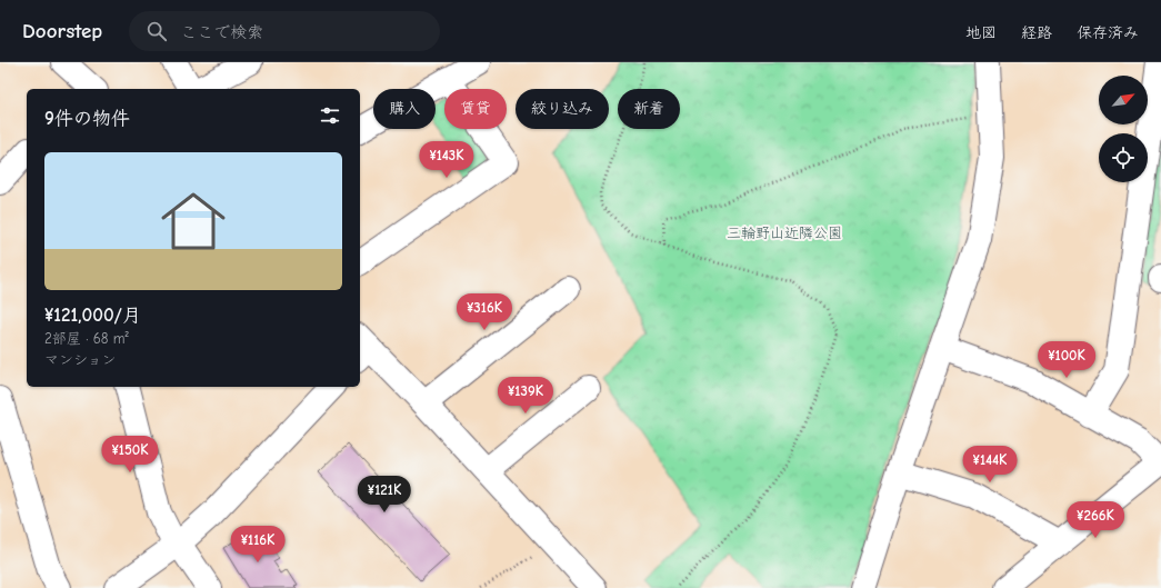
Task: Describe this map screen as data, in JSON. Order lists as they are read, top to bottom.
{
  "parks": ["三輪野山近隣公園"],
  "north": "top right",
  "page": {
    "header": "Doorstep",
    "search": "ここで検索",
    "nav": ["地図", "経路", "保存済み"],
    "chip": [
      "購入",
      "賃貸",
      "絞り込み",
      "新着"
    ],
    "heading": "9件の物件",
    "price": [
      "¥143K",
      "¥316K",
      "¥100K",
      "¥139K",
      "¥150K",
      "¥144K",
      "¥121K",
      "¥266K",
      "¥116K"
    ],
    "list": [
      {
        "name": "¥121,000/月",
        "note": "2部屋 · 68 m² · マンション"
      }
    ]
  }
}
